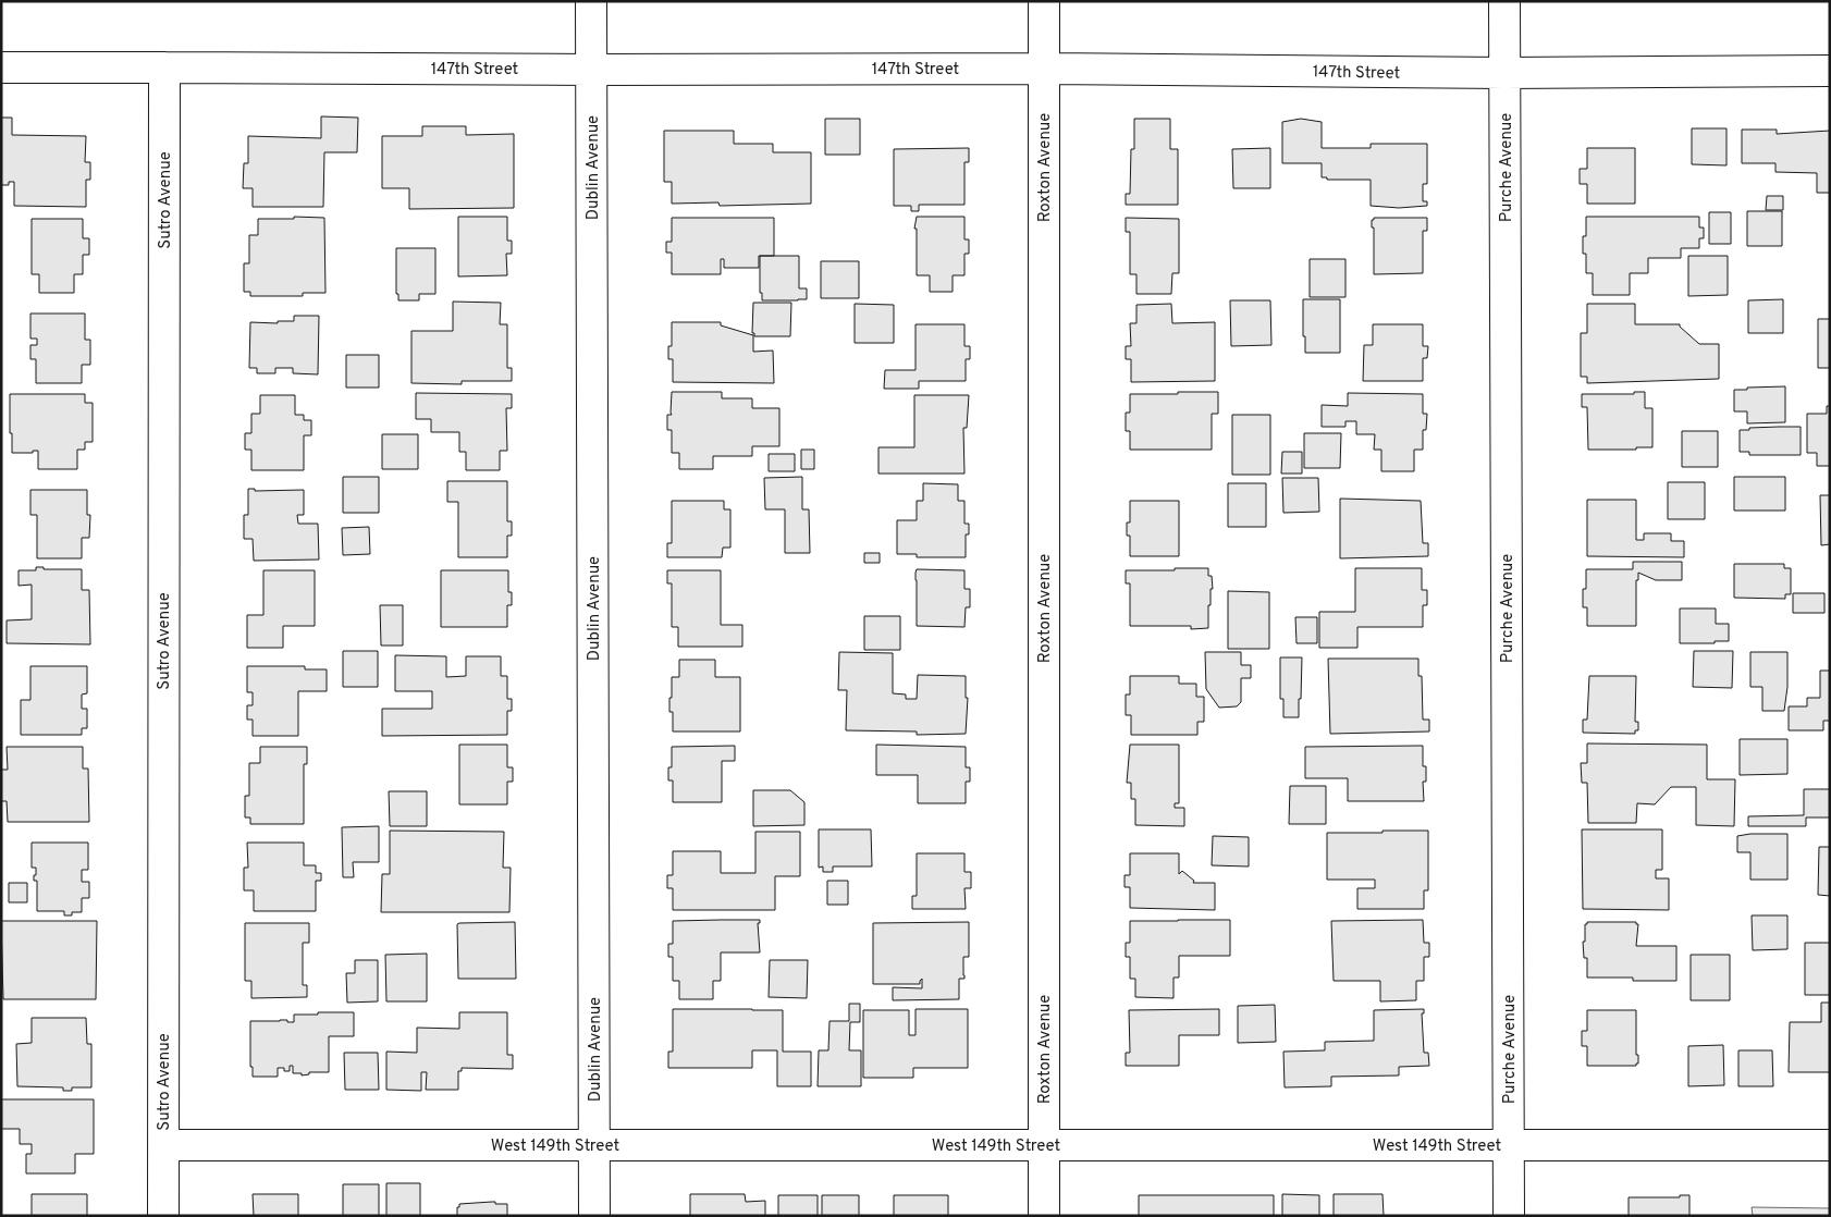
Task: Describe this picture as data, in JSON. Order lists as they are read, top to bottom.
{
  "streets": {
    "street": [
      "147th Street",
      "Dublin Avenue",
      "Roxton Avenue",
      "Purche Avenue",
      "Sutro Avenue",
      "West 149th Street"
    ]
  },
  "crossings": [
    ["147th Street", "Dublin Avenue"],
    ["147th Street", "Roxton Avenue"],
    ["147th Street", "Purche Avenue"],
    ["147th Street", "Sutro Avenue"],
    ["Dublin Avenue", "West 149th Street"],
    ["Roxton Avenue", "West 149th Street"],
    ["Purche Avenue", "West 149th Street"],
    ["Sutro Avenue", "West 149th Street"]
  ]
}
